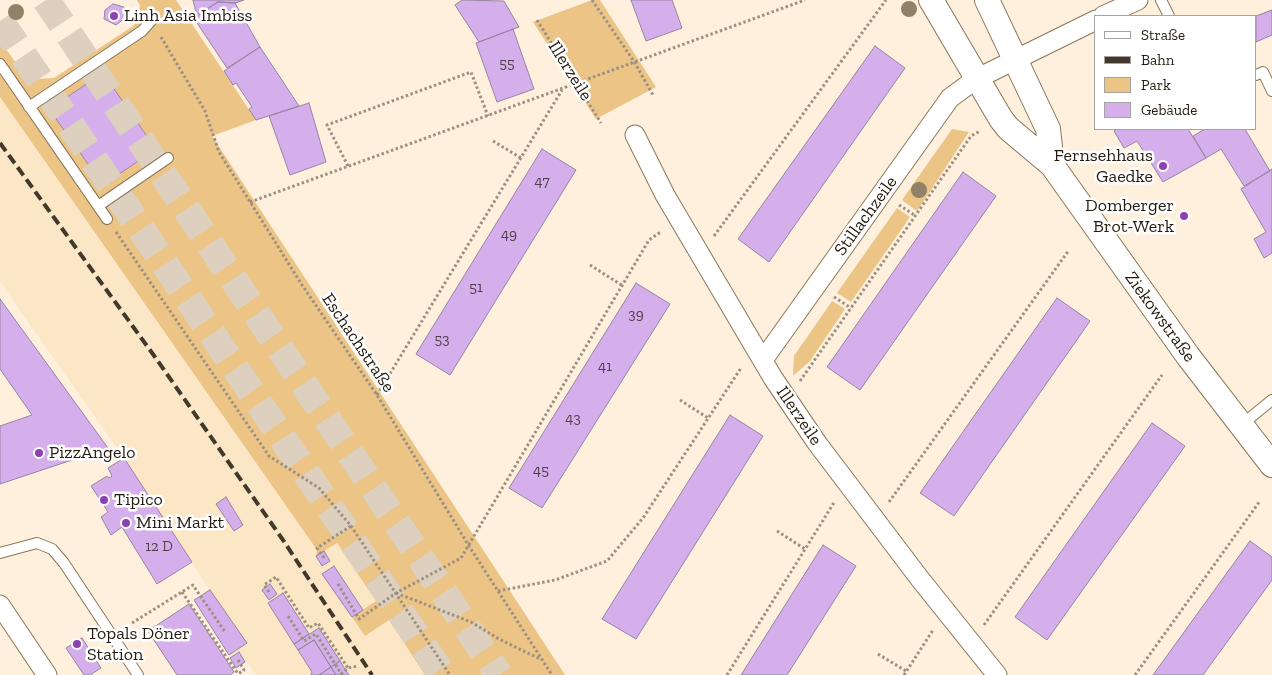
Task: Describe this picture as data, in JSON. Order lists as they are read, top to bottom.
{
  "streets": {
    "street": ["Illerzeile", "Stillachzeile", "Ziekowstraße"],
    "path": ["Eschachstraße"]
  },
  "crossings": [
    ["Illerzeile", "Stillachzeile"],
    ["Stillachzeile", "Ziekowstraße"]
  ],
  "places": [
    "Linh Asia Imbiss",
    "Fernsehhaus Gaedke",
    "Domberger Brot-Werk",
    "PizzAngelo",
    "Tipico",
    "Mini Markt",
    "Topals Döner Station"
  ],
  "house_numbers": [
    "55",
    "47",
    "49",
    "51",
    "39",
    "53",
    "41",
    "43",
    "45",
    "12 D"
  ],
  "legend": [
    "Straße",
    "Bahn",
    "Park",
    "Gebäude"
  ]
}
